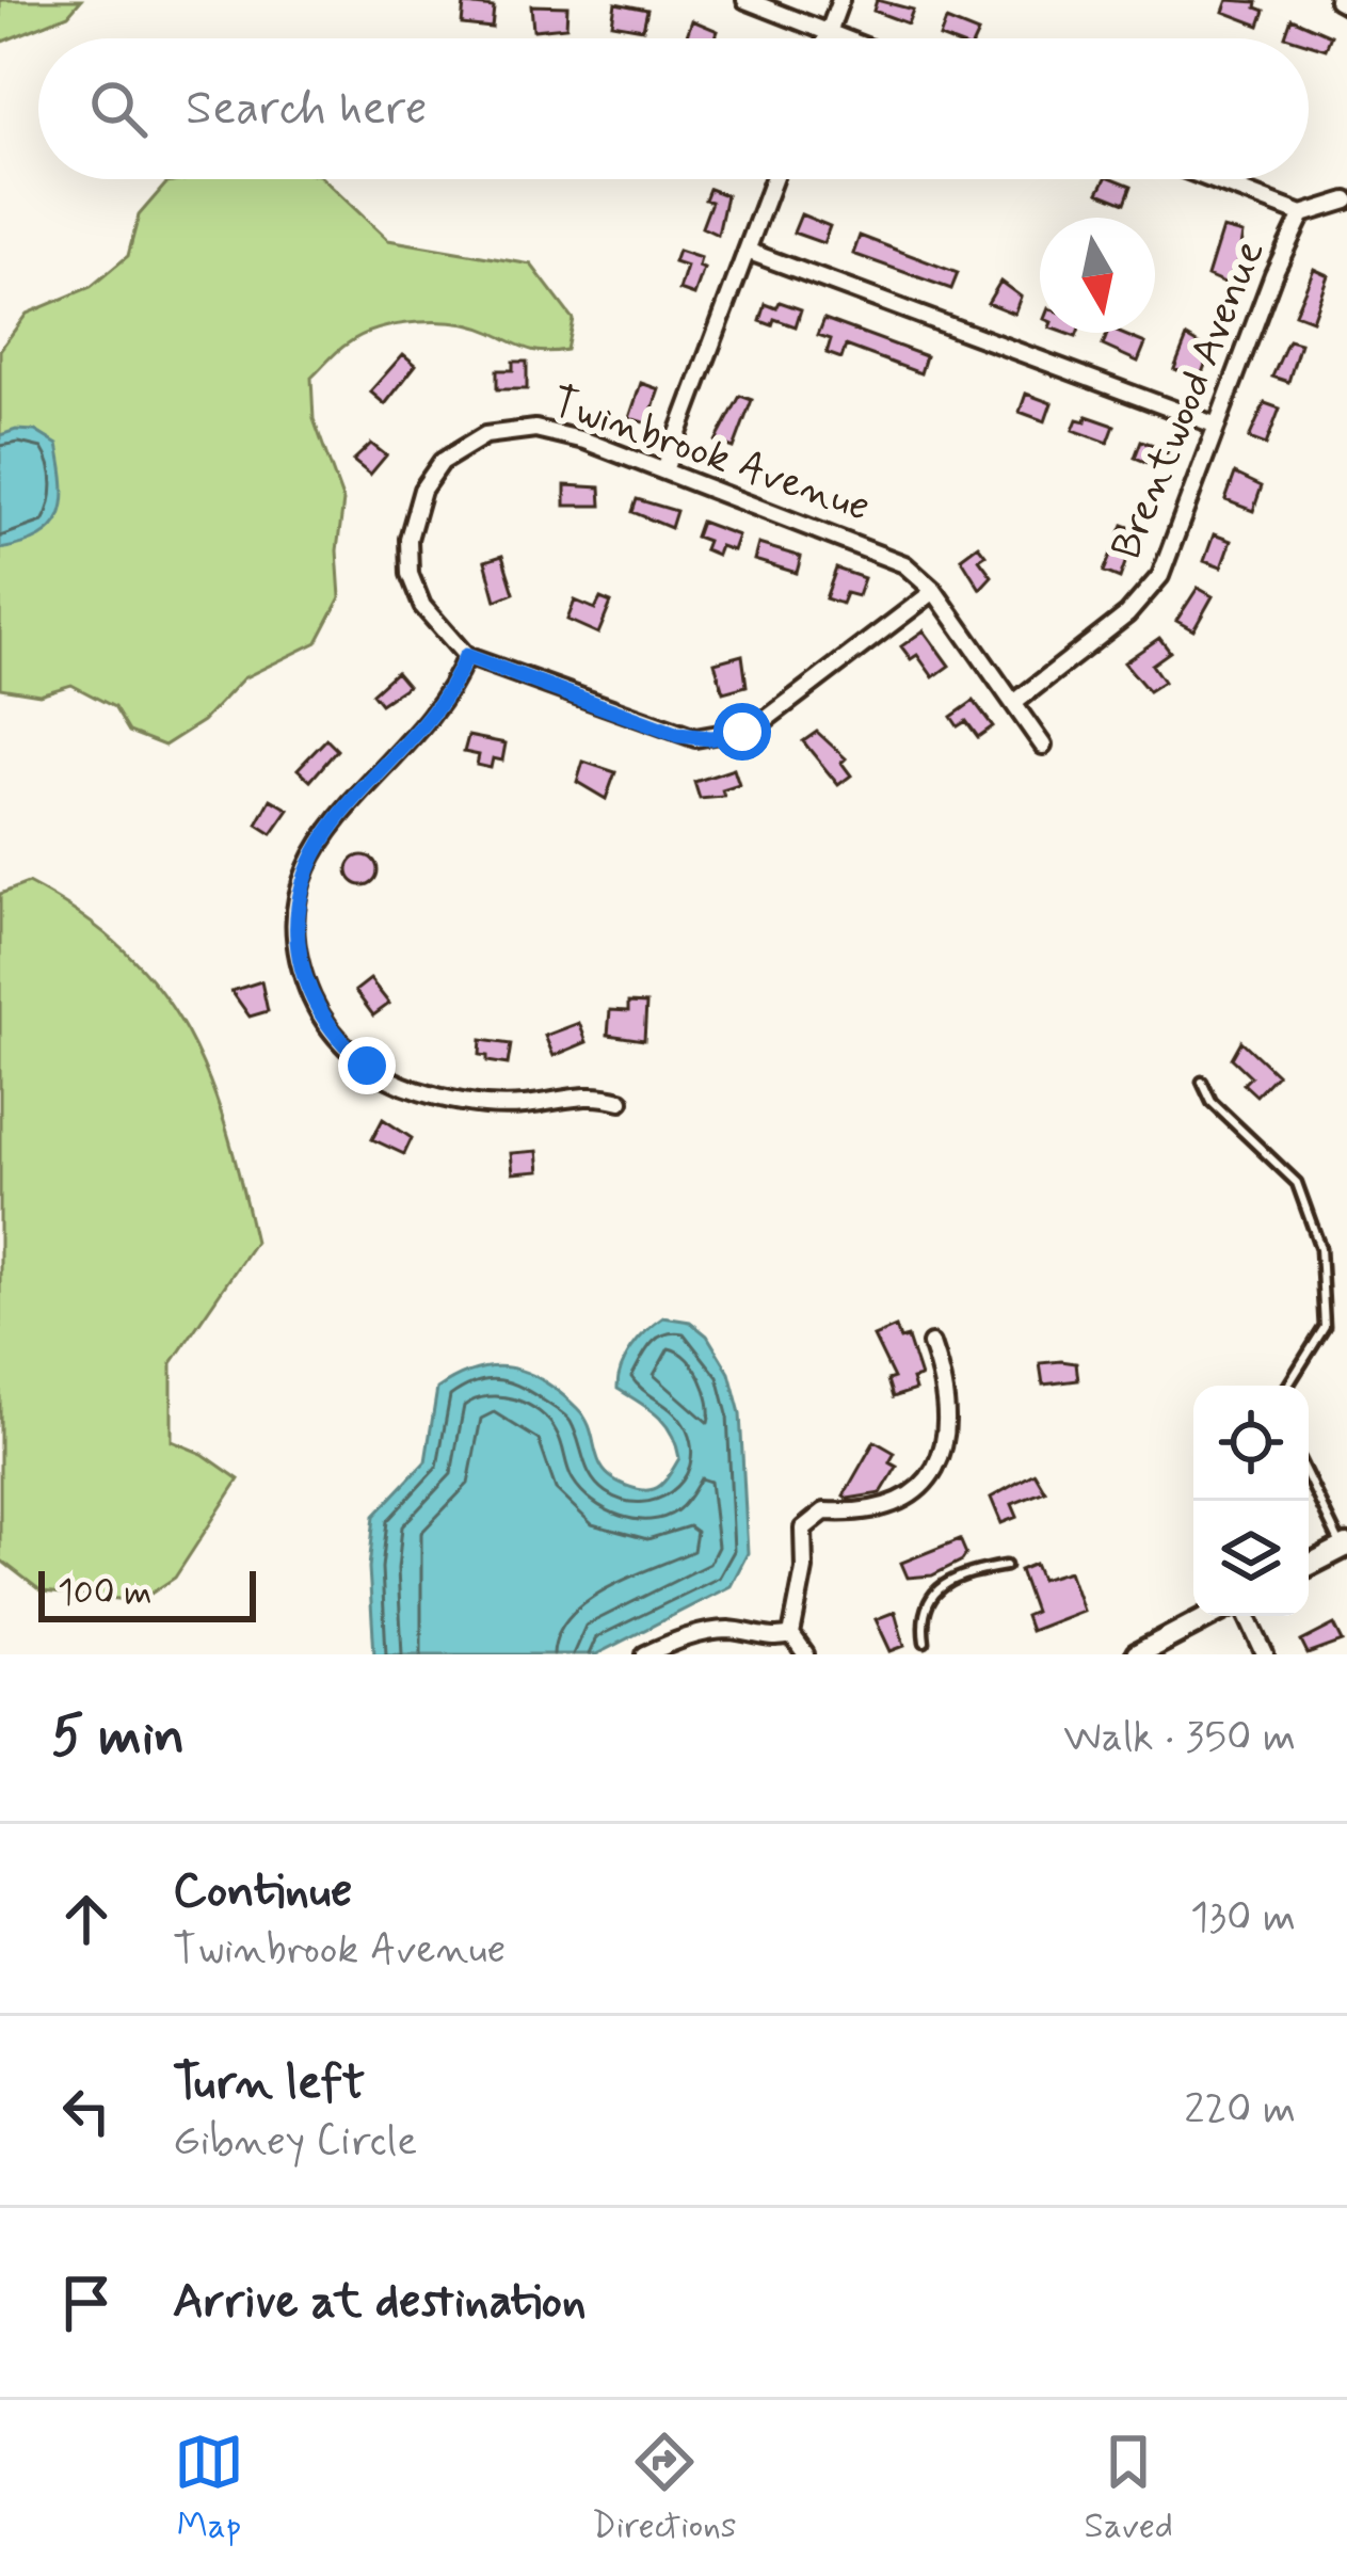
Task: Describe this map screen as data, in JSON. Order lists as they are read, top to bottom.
{
  "streets": {
    "street": ["Brentwood Avenue", "Twinbrook Avenue"]
  },
  "crossings": [
    ["Brentwood Avenue", "Twinbrook Avenue"]
  ],
  "scale_bar": "100 m",
  "north": "bottom",
  "page": {
    "search": "Search here",
    "scale": "100 m",
    "heading": ["5 min", "Walk · 350 m"],
    "list": [
      ["Continue", "Twinbrook Avenue", "130 m"],
      ["Turn left", "Gibney Circle", "220 m"],
      "Arrive at destination"
    ],
    "nav": ["Map", "Directions", "Saved"]
  }
}
